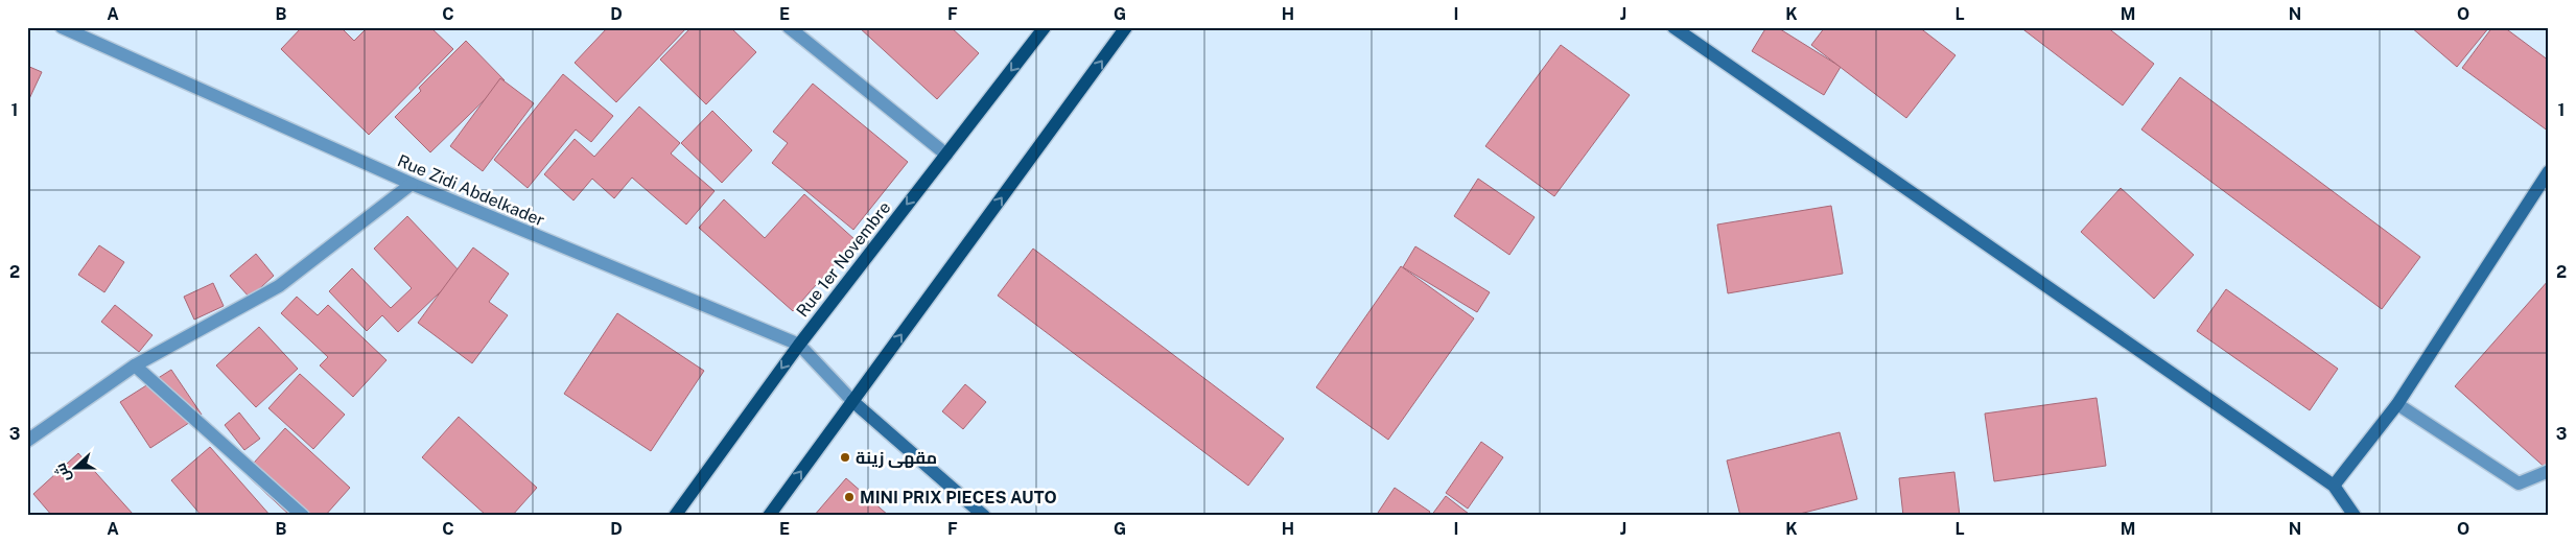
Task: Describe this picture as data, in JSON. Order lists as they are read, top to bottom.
{
  "streets": {
    "main road": ["Rue 1er Novembre"],
    "street": ["Rue Zidi Abdelkader"]
  },
  "crossings": [
    ["Rue Zidi Abdelkader", "Rue 1er Novembre"]
  ],
  "places": ["مقهى زينة", "MINI PRIX PIECES AUTO"],
  "north": "left",
  "grid": {
    "columns": [
      "A",
      "B",
      "C",
      "D",
      "E",
      "F",
      "G",
      "H",
      "I",
      "J",
      "K",
      "L",
      "M",
      "N",
      "O"
    ],
    "rows": ["1", "2", "3"]
  }
}
